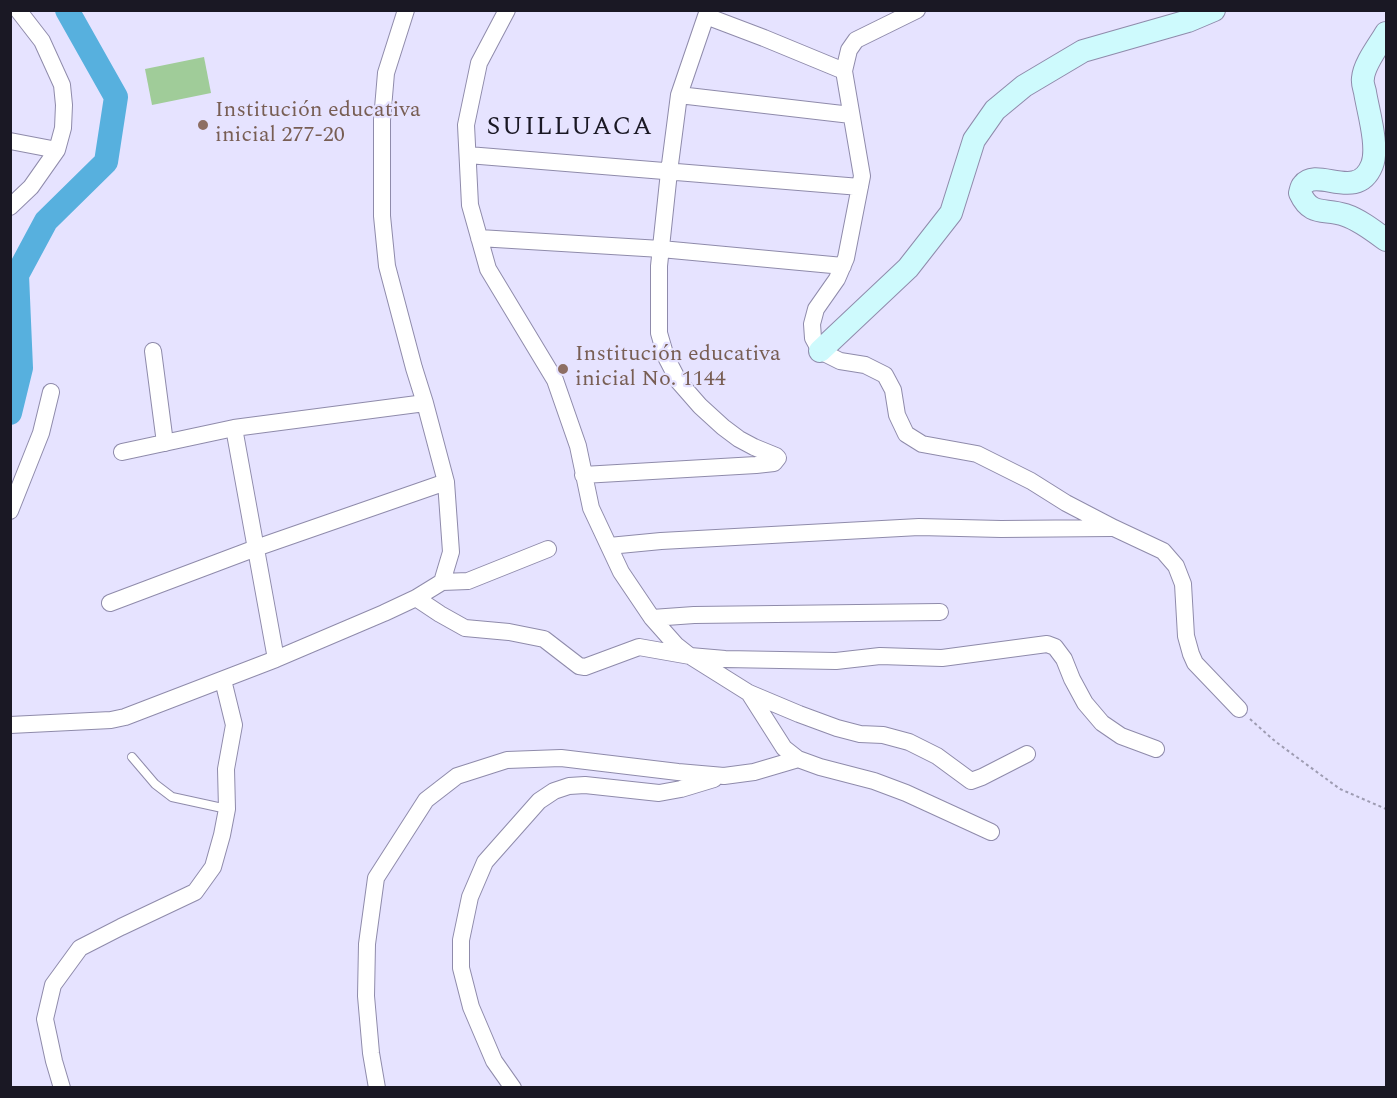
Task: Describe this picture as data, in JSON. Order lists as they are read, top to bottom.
{
  "districts": ["SUILLUACA"],
  "places": ["Institución educativa inicial 277-20", "Institución educativa inicial No. 1144"]
}
